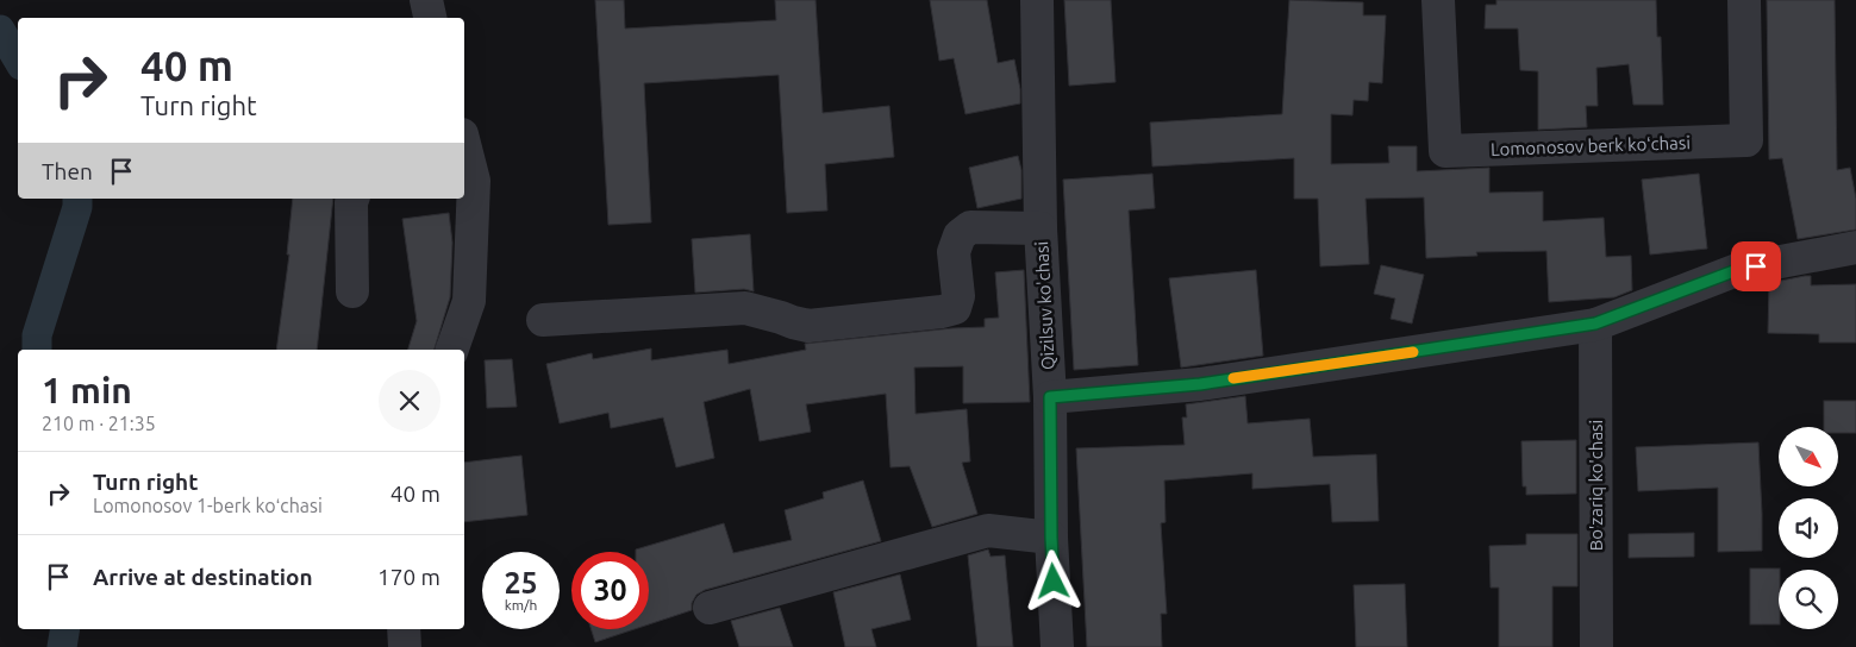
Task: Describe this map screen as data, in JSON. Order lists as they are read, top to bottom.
{
  "streets": {
    "street": ["Lomonosov berk koʻchasi", "Qizilsuv ko'chasi", "Bo'zariq ko'chasi"]
  },
  "north": "bottom right",
  "page": {
    "turn": ["40 m", "Turn right"],
    "then": "Then",
    "heading": ["1 min", "210 m · 21:35"],
    "list": [
      {
        "name": "Turn right",
        "note": "Lomonosov 1-berk koʻchasi",
        "value": "40 m"
      },
      {
        "name": "Arrive at destination",
        "value": "170 m"
      }
    ],
    "speed": "25 km/h",
    "limit": "30"
  }
}
